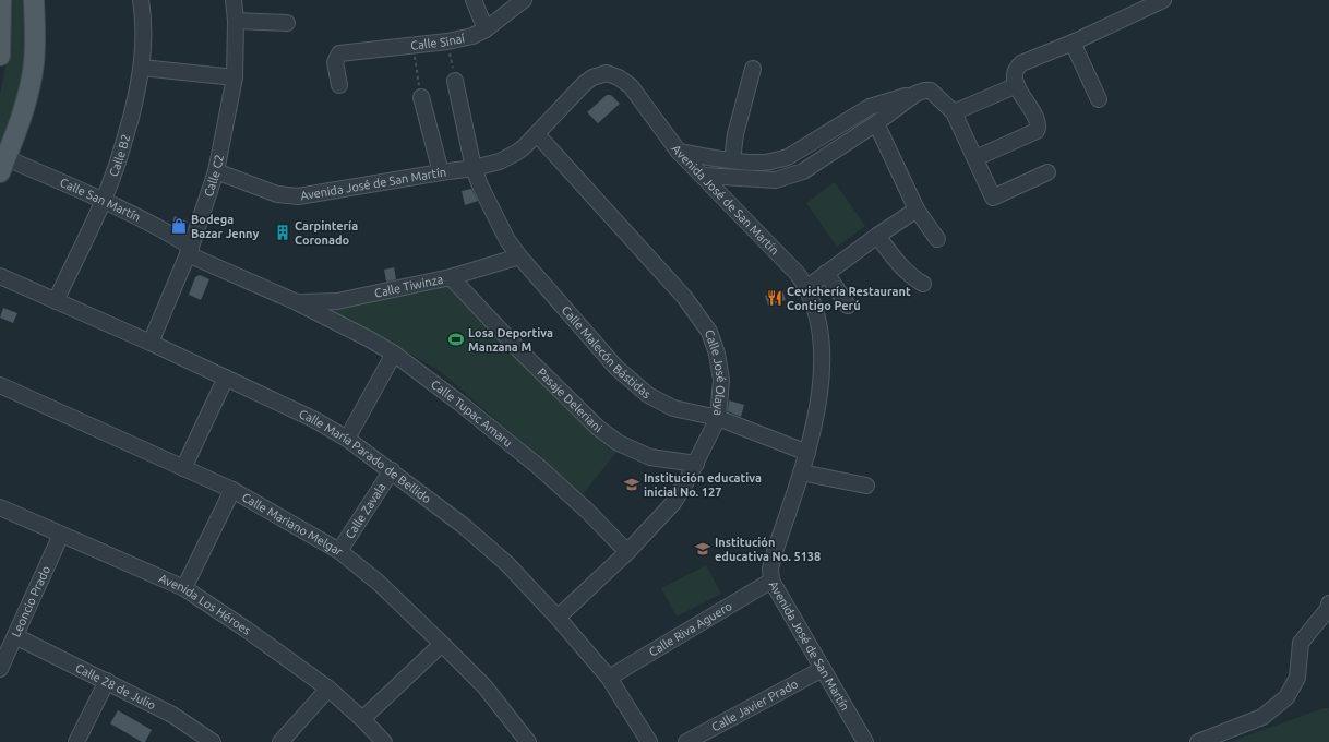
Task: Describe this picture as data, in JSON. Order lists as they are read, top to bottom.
{
  "streets": {
    "street": [
      "Calle Sinaí",
      "Calle B2",
      "Calle C2",
      "Avenida José de San Martín",
      "Calle San Martín",
      "Calle Tiwinza",
      "Calle Malecón Bástidas",
      "Calle José Olaya",
      "Pasaje Deleriani",
      "Calle Tupac Amaru",
      "Calle María Parado de Bellido",
      "Calle Zavala",
      "Calle Mariano Melgar",
      "Leoncio Prado",
      "Avenida Los Héroes",
      "Calle Riva Aguero",
      "Calle 28 de Julio",
      "Calle Javier Prado"
    ]
  },
  "crossings": [
    ["Calle B2", "Calle San Martín"],
    ["Calle B2", "Calle María Parado de Bellido"],
    ["Calle C2", "Avenida José de San Martín"],
    ["Calle C2", "Calle San Martín"],
    ["Calle C2", "Calle María Parado de Bellido"],
    ["Avenida José de San Martín", "Calle Malecón Bástidas"],
    ["Avenida José de San Martín", "Calle José Olaya"],
    ["Avenida José de San Martín", "Calle Riva Aguero"],
    ["Avenida José de San Martín", "Calle Javier Prado"],
    ["Calle San Martín", "Calle Tiwinza"],
    ["Calle San Martín", "Calle Tupac Amaru"],
    ["Calle Tiwinza", "Calle Malecón Bástidas"],
    ["Calle Tiwinza", "Pasaje Deleriani"],
    ["Calle Tiwinza", "Calle Tupac Amaru"],
    ["Calle Malecón Bástidas", "Calle José Olaya"],
    ["Calle José Olaya", "Pasaje Deleriani"],
    ["Calle José Olaya", "Calle Tupac Amaru"],
    ["Calle José Olaya", "Calle María Parado de Bellido"],
    ["Calle María Parado de Bellido", "Calle Zavala"],
    ["Calle María Parado de Bellido", "Calle Riva Aguero"],
    ["Calle Zavala", "Calle Mariano Melgar"],
    ["Leoncio Prado", "Avenida Los Héroes"],
    ["Leoncio Prado", "Calle 28 de Julio"]
  ],
  "places": {
    "shop": ["Bodega Bazar Jenny"],
    "building": ["Carpintería Coronado"],
    "restaurant": ["Cevichería Restaurant Contigo Perú"],
    "sports": ["Losa Deportiva Manzana M"],
    "school or university": ["Institución educativa inicial No. 127", "Institución educativa No. 5138"]
  }
}
